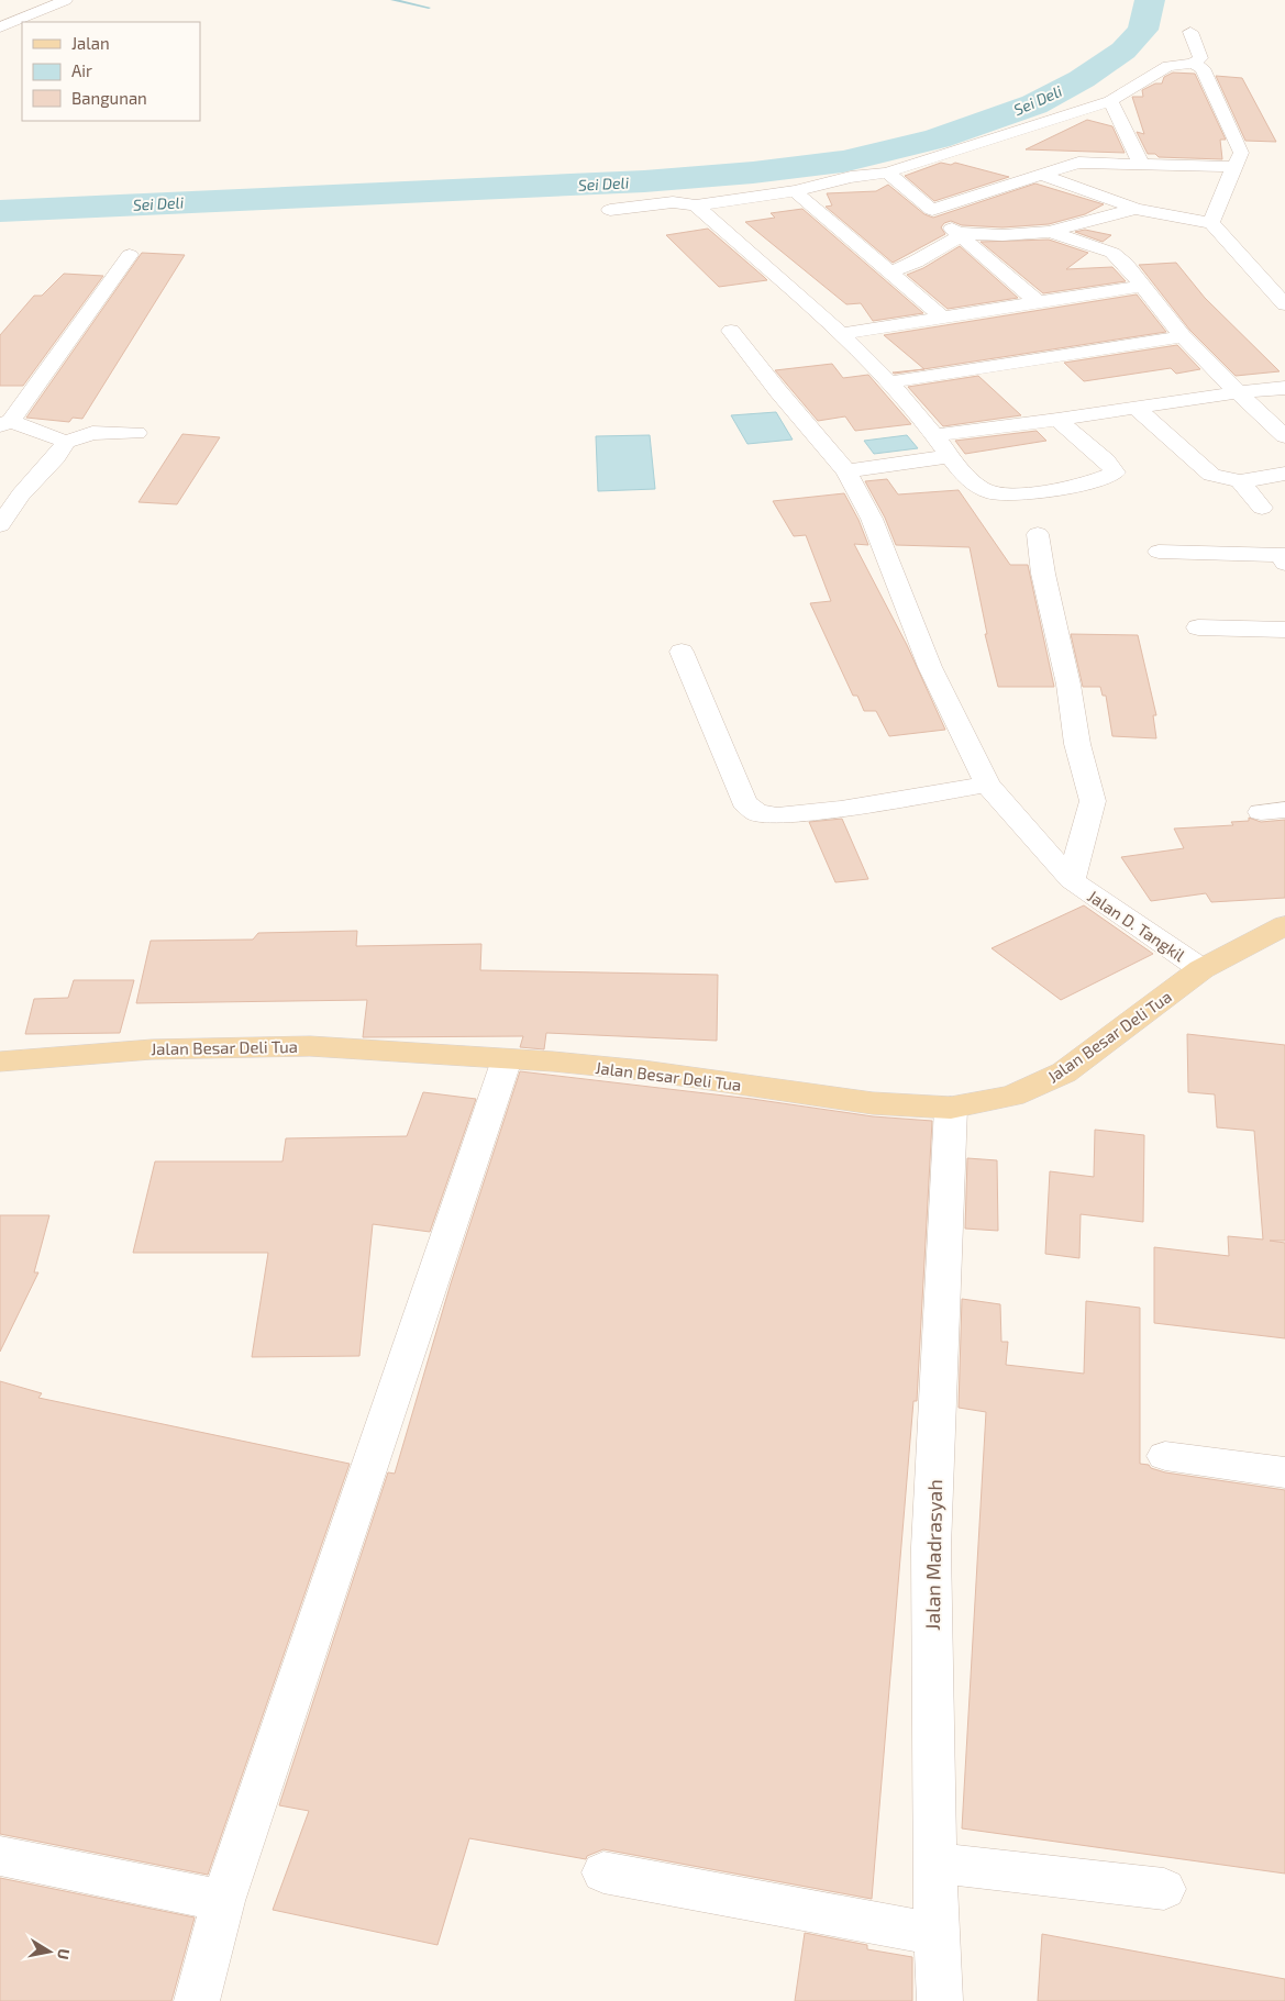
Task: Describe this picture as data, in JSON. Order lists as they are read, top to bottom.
{
  "streets": {
    "main road": ["Jalan Besar Deli Tua"],
    "street": ["Jalan D. Tangkil", "Jalan Madrasyah"]
  },
  "crossings": [
    ["Jalan D. Tangkil", "Jalan Besar Deli Tua"],
    ["Jalan Besar Deli Tua", "Jalan Madrasyah"]
  ],
  "water": ["Sei Deli"],
  "legend": ["Jalan", "Air", "Bangunan"],
  "north": "right"
}
